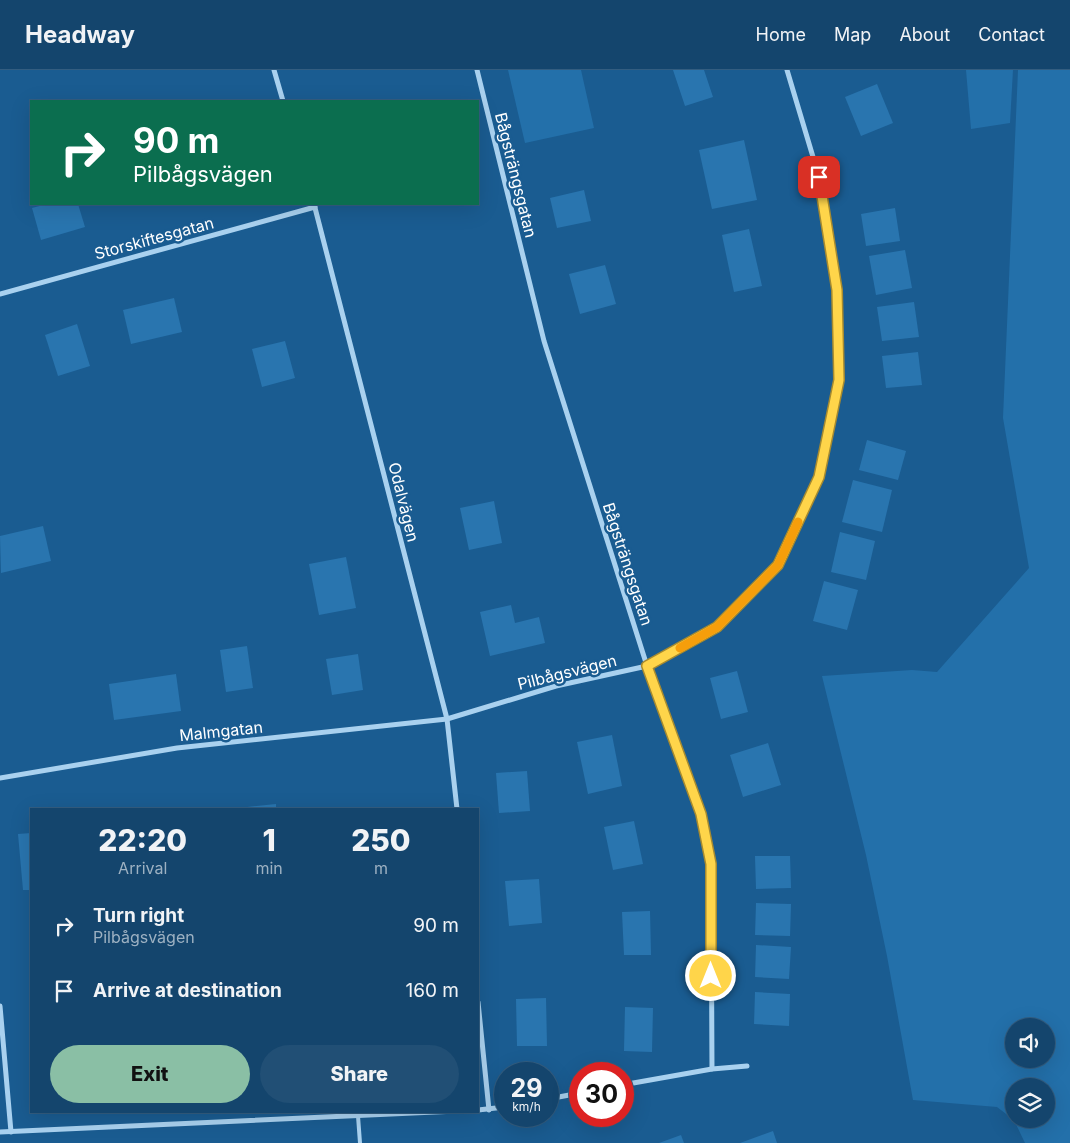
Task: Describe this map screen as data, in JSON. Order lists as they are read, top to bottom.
{
  "streets": {
    "street": [
      "Bågsträngsgatan",
      "Storskiftesgatan",
      "Odalvägen",
      "Pilbågsvägen",
      "Malmgatan"
    ]
  },
  "crossings": [
    ["Bågsträngsgatan", "Pilbågsvägen"],
    ["Storskiftesgatan", "Odalvägen"],
    ["Odalvägen", "Pilbågsvägen"],
    ["Odalvägen", "Malmgatan"],
    ["Pilbågsvägen", "Malmgatan"]
  ],
  "page": {
    "header": "Headway",
    "nav": [
      "Home",
      "Map",
      "About",
      "Contact"
    ],
    "turn": ["90 m", "Pilbågsvägen"],
    "eta": [
      "22:20",
      "Arrival",
      "1",
      "min",
      "250",
      "m"
    ],
    "list": [
      {
        "name": "Turn right",
        "note": "Pilbågsvägen",
        "value": "90 m"
      },
      {
        "name": "Arrive at destination",
        "value": "160 m"
      }
    ],
    "buttons": ["Exit", "Share"],
    "speed": "29 km/h",
    "limit": "30"
  }
}
